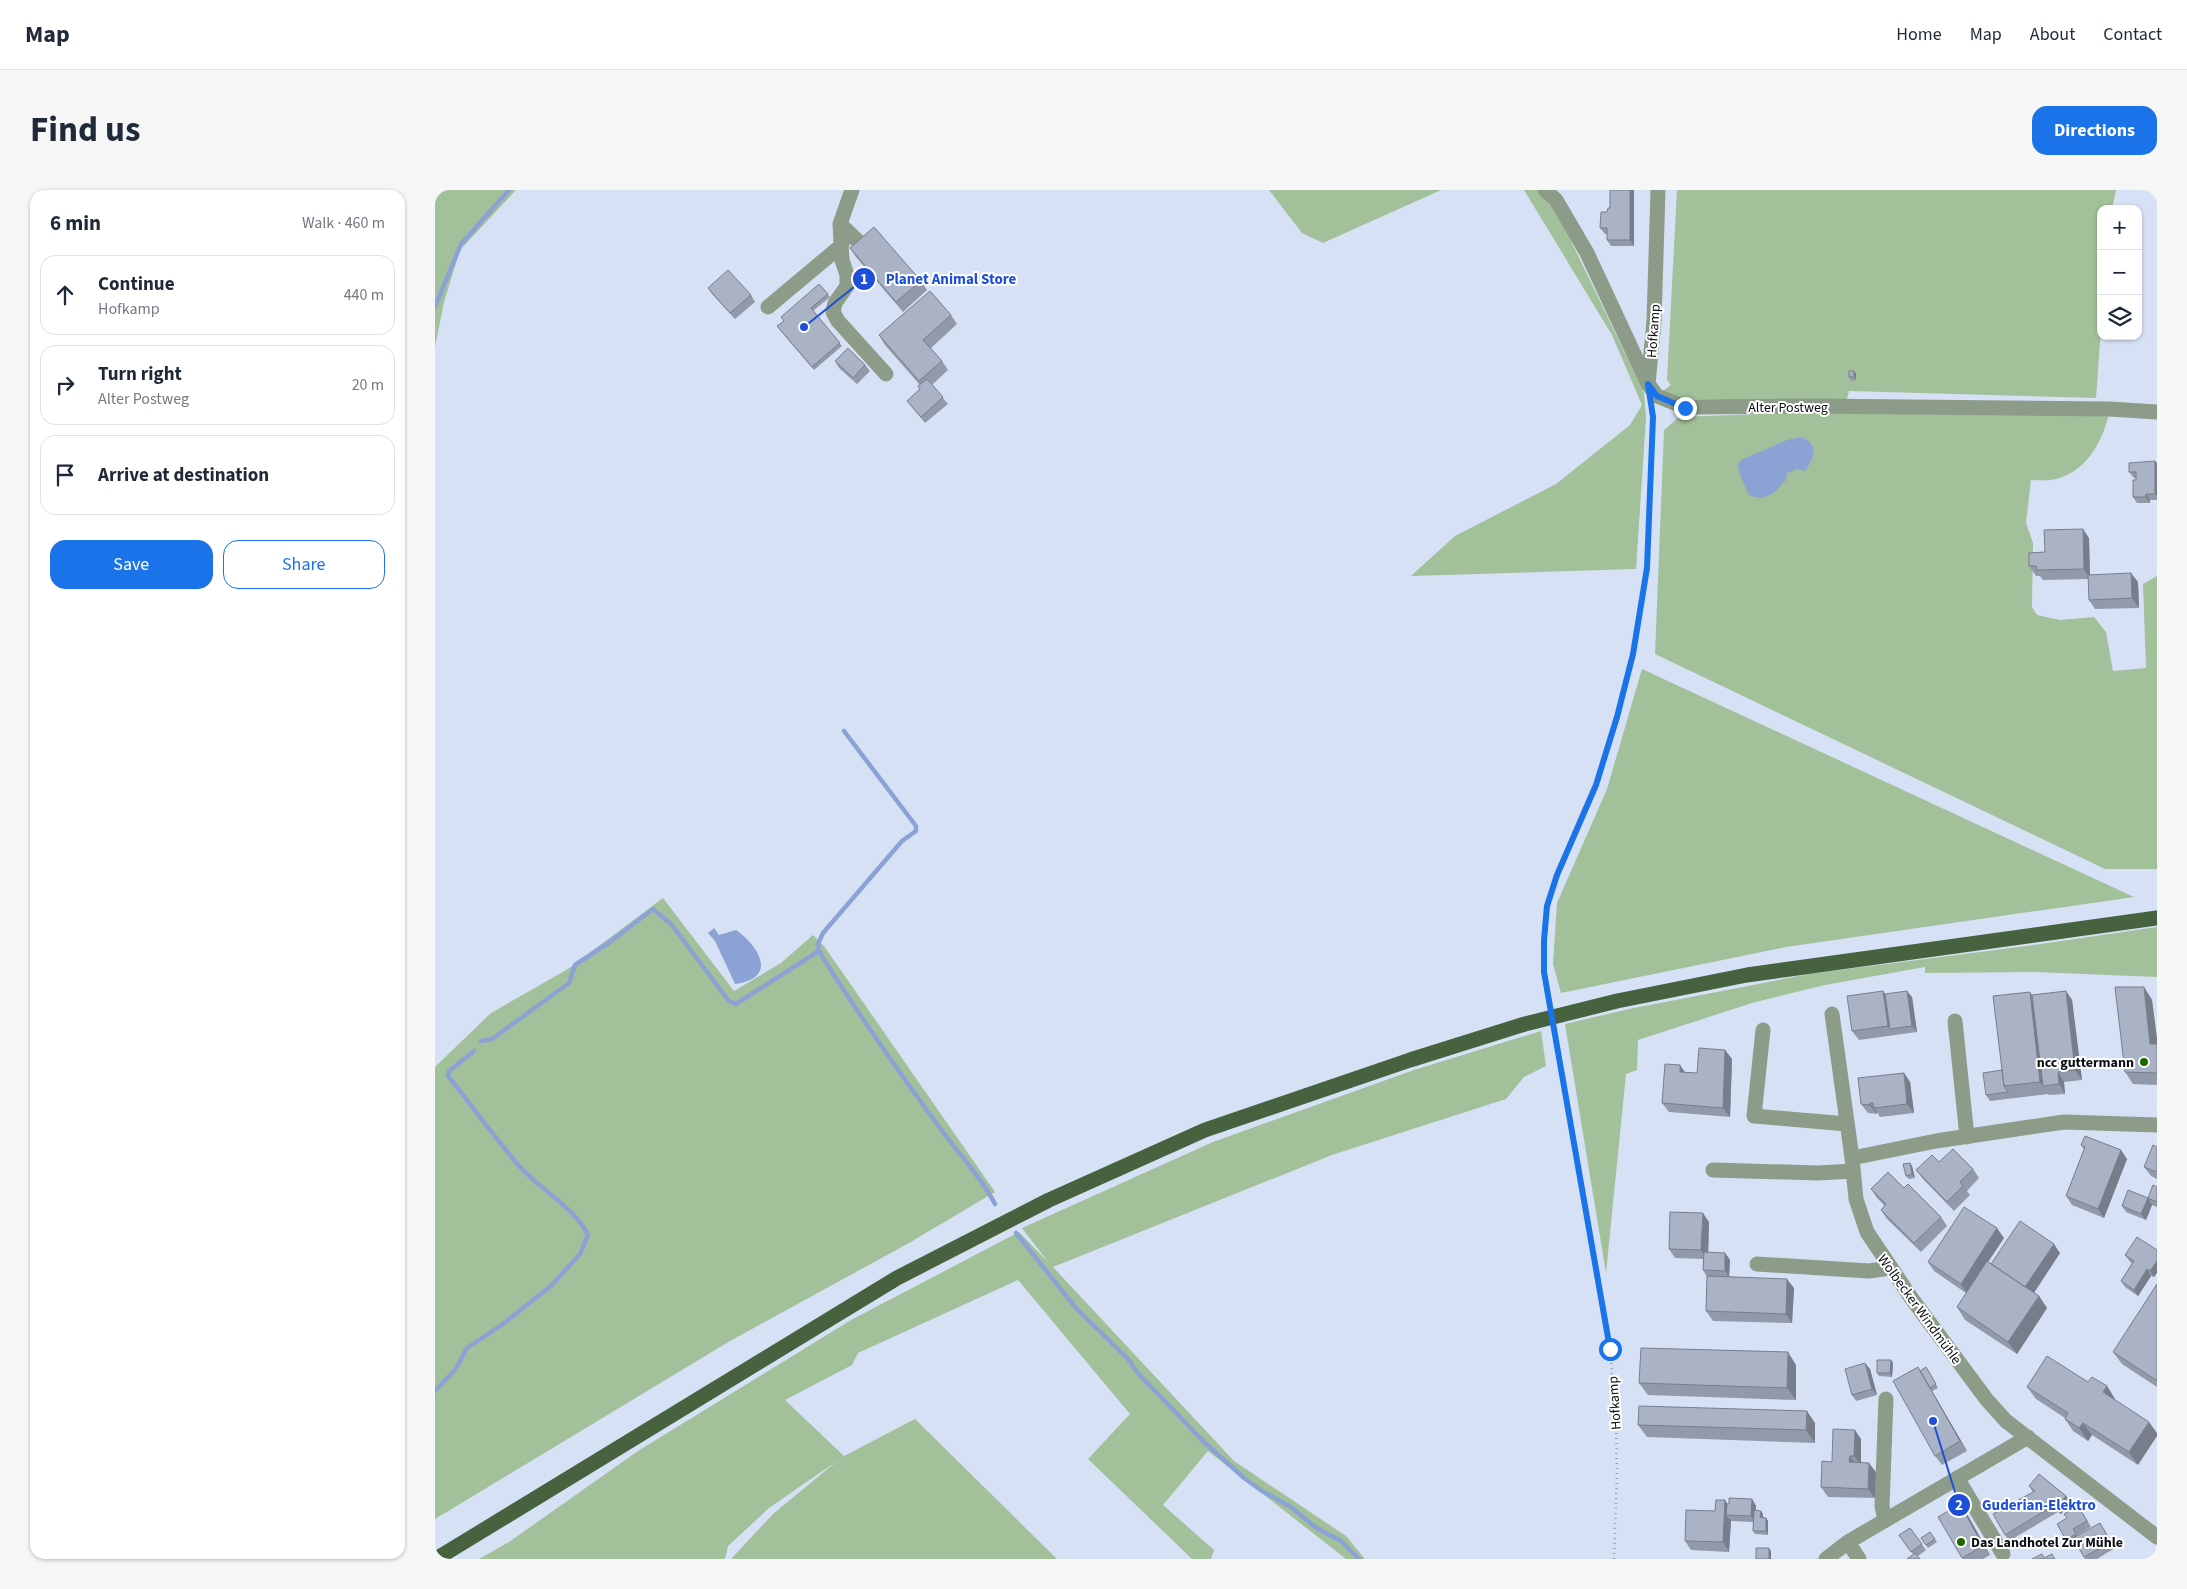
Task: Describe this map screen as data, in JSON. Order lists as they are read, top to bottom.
{
  "streets": {
    "street": ["Hofkamp", "Alter Postweg", "Wolbecker Windmühle"]
  },
  "crossings": [
    ["Hofkamp", "Alter Postweg"]
  ],
  "places": [
    "Planet Animal Store",
    "ncc guttermann",
    "Guderian-Elektro",
    "Das Landhotel Zur Mühle"
  ],
  "page": {
    "header": "Map",
    "nav": [
      "Home",
      "Map",
      "About",
      "Contact"
    ],
    "title": "Find us",
    "buttons": [
      "Directions",
      ["Save", "Share"]
    ],
    "heading": ["6 min", "Walk · 460 m"],
    "map_buttons": ["+", "−"],
    "list": [
      ["Continue", "Hofkamp", "440 m"],
      ["Turn right", "Alter Postweg", "20 m"],
      "Arrive at destination"
    ]
  }
}
